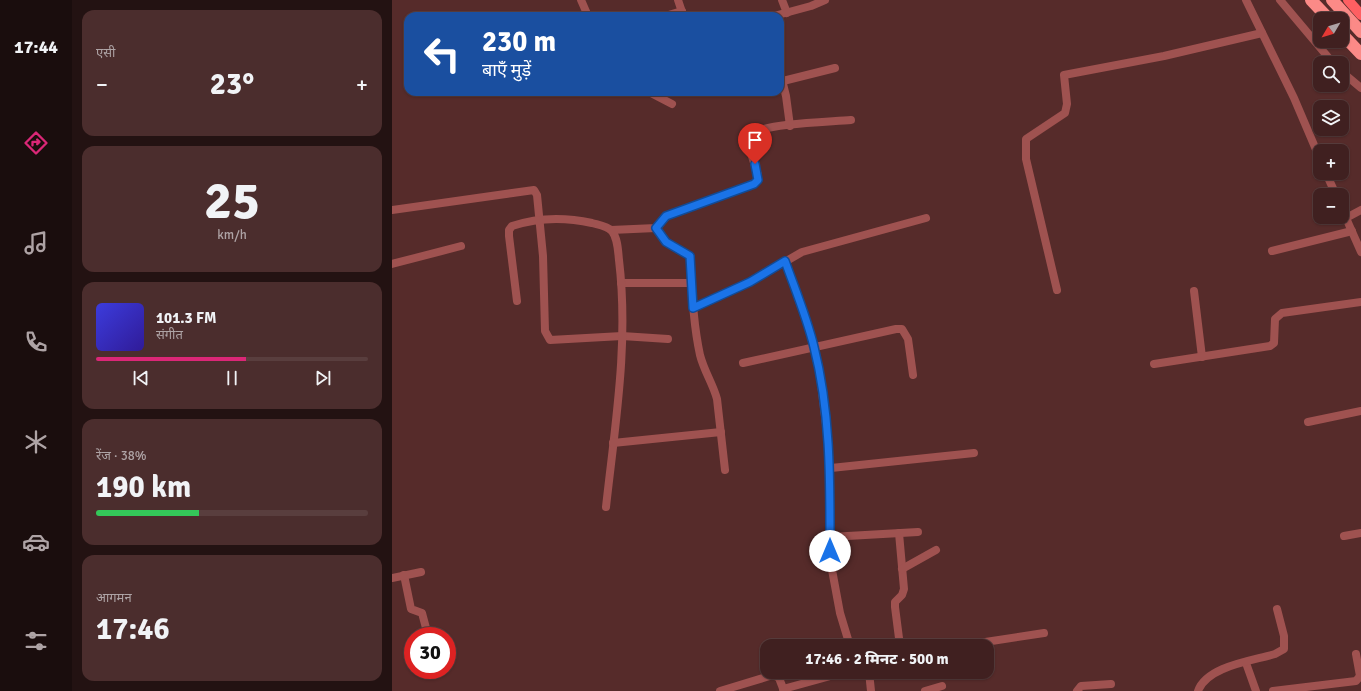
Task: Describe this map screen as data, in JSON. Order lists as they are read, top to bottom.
{
  "north": "bottom left",
  "page": {
    "tabs": "17:44",
    "tile": [
      "एसी",
      ["25", "km/h"],
      ["रेंज · 38%", "190 km"],
      ["आगमन", "17:46"]
    ],
    "map_buttons": ["+", "−"],
    "turn": ["230 m", "बाएँ मुड़ें"],
    "heat": ["−", "23°", "+"],
    "song": ["101.3 FM", "संगीत"],
    "limit": "30",
    "trip": "17:46 · 2 मिनट · 500 m"
  }
}
